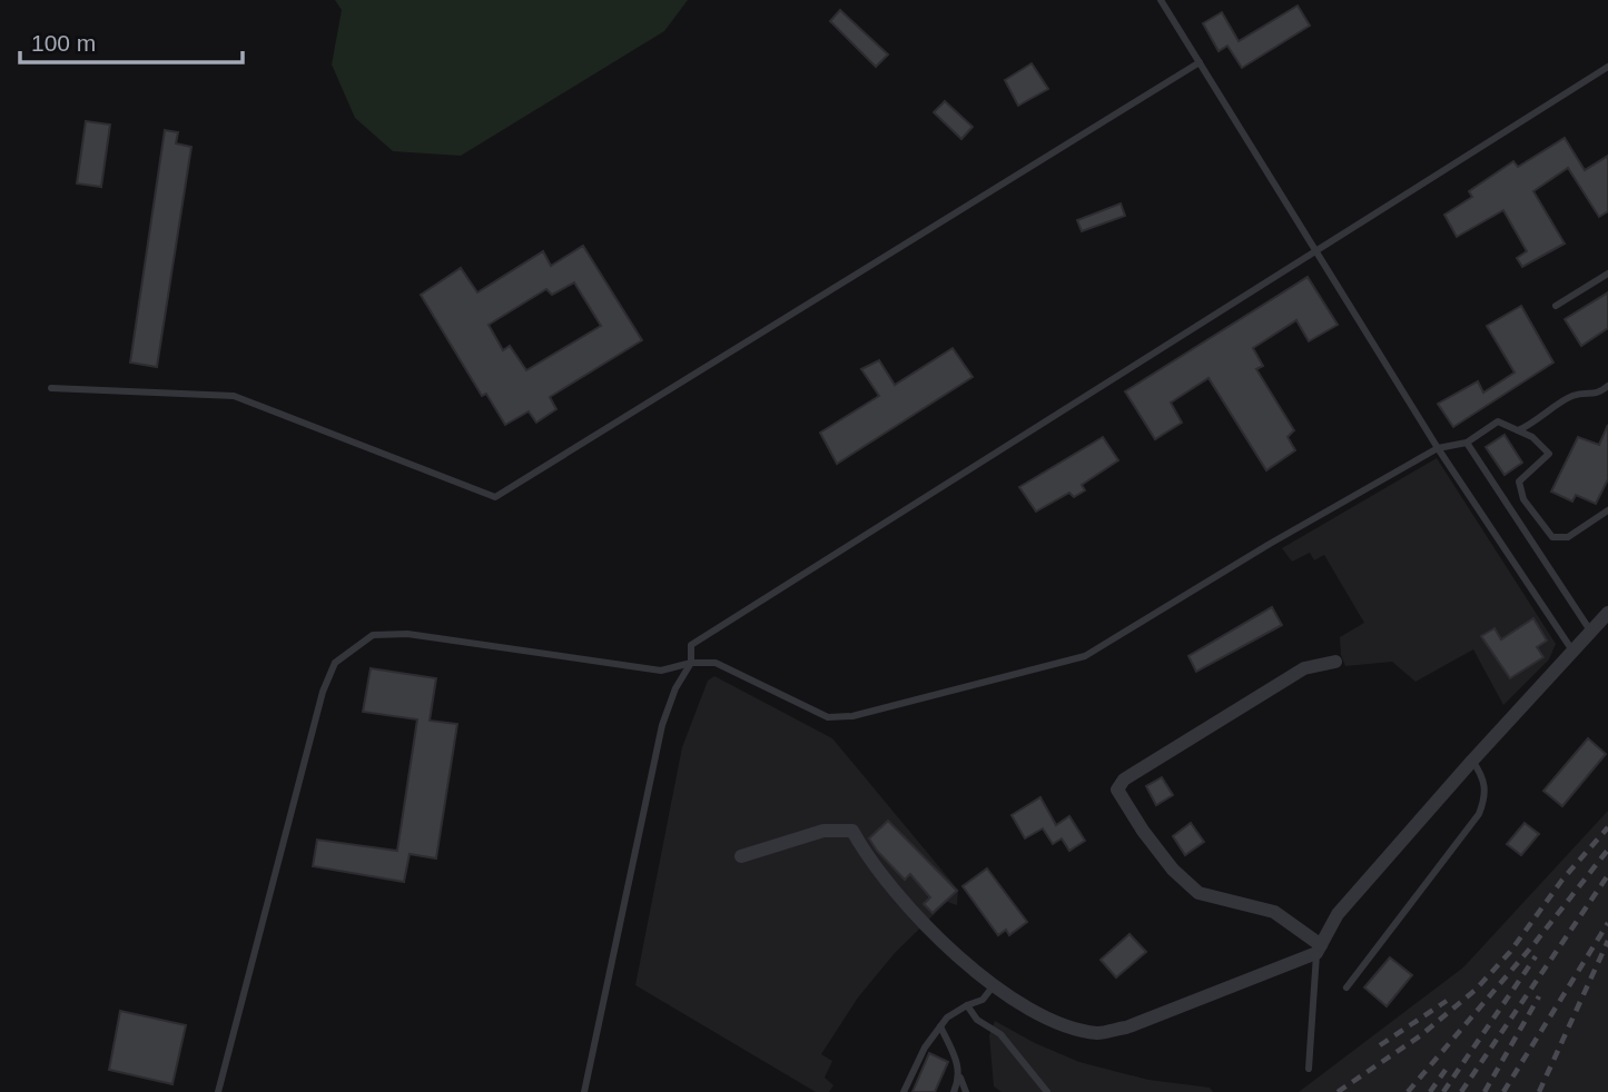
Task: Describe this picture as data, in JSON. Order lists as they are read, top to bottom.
{
  "scale_bar": "100 m"
}
